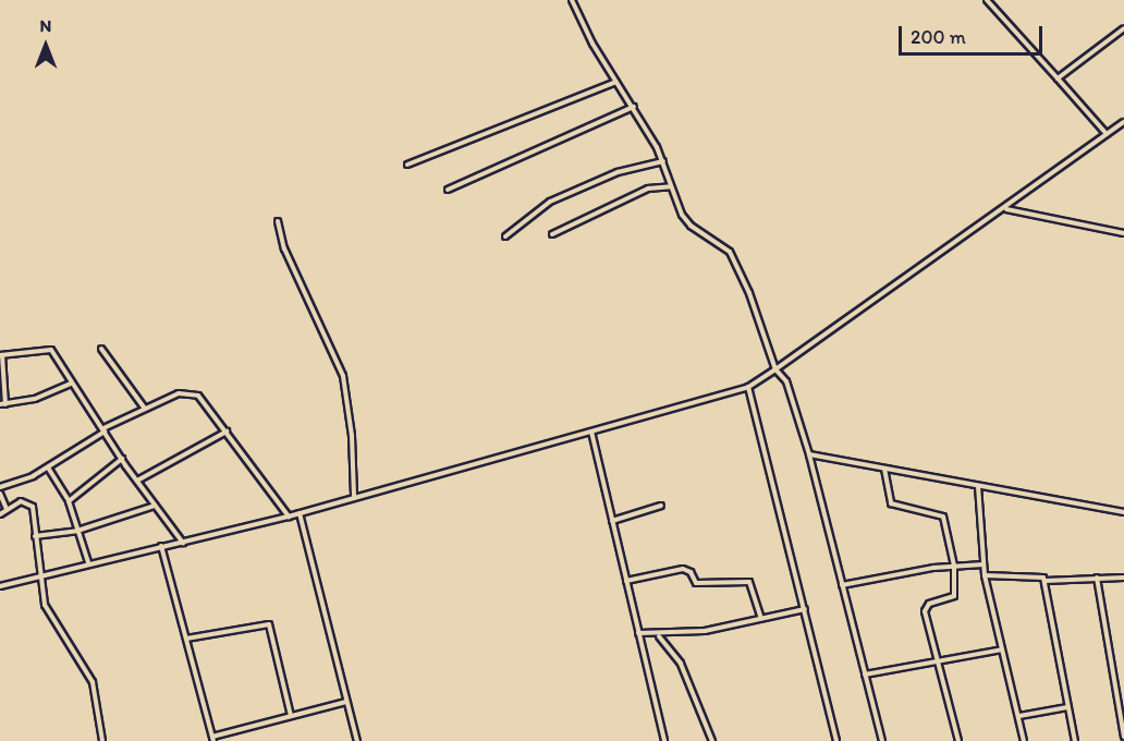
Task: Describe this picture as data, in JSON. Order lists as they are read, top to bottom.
{
  "scale_bar": "200 m",
  "north": "top"
}
